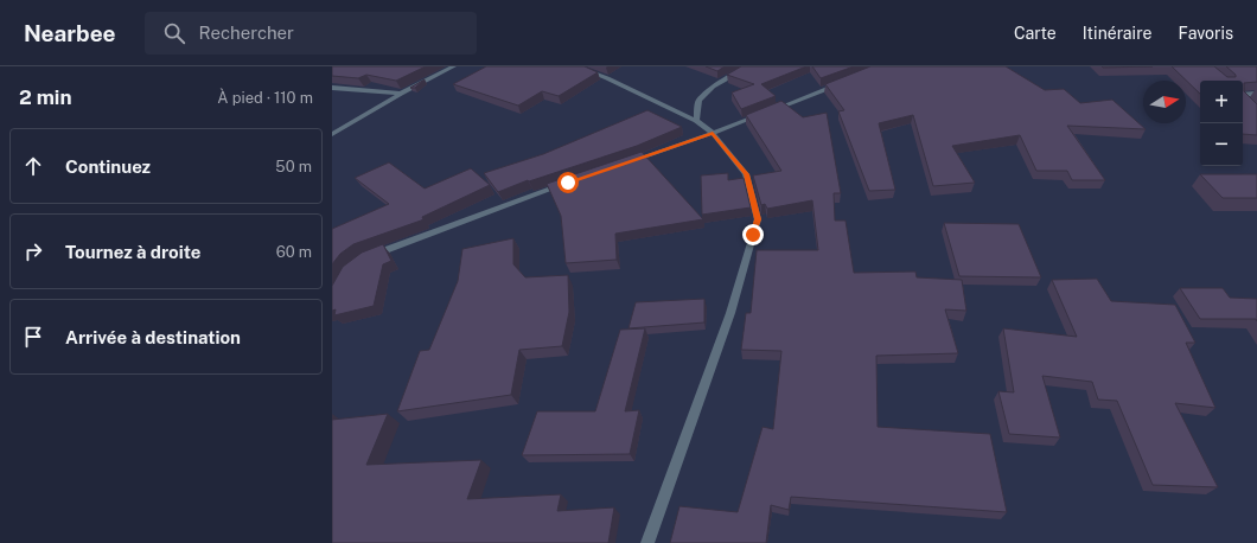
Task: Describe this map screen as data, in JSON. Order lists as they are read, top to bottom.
{
  "north": "right",
  "page": {
    "header": "Nearbee",
    "search": "Rechercher",
    "nav": ["Carte", "Itinéraire", "Favoris"],
    "heading": ["2 min", "À pied · 110 m"],
    "map_buttons": ["+", "−"],
    "list": [
      ["Continuez", "50 m"],
      ["Tournez à droite", "60 m"],
      "Arrivée à destination"
    ]
  }
}
